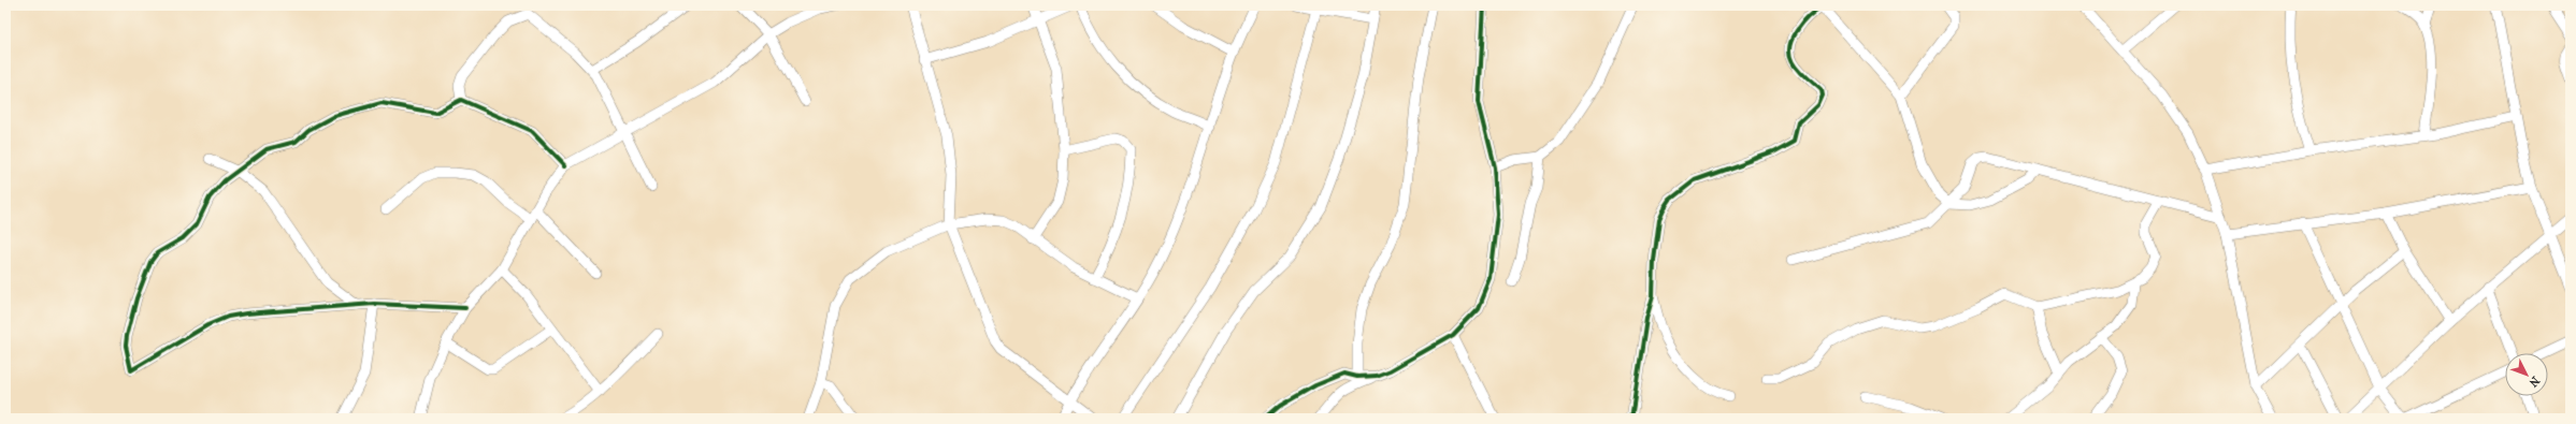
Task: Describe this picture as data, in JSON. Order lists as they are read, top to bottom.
{
  "north": "bottom right"
}
